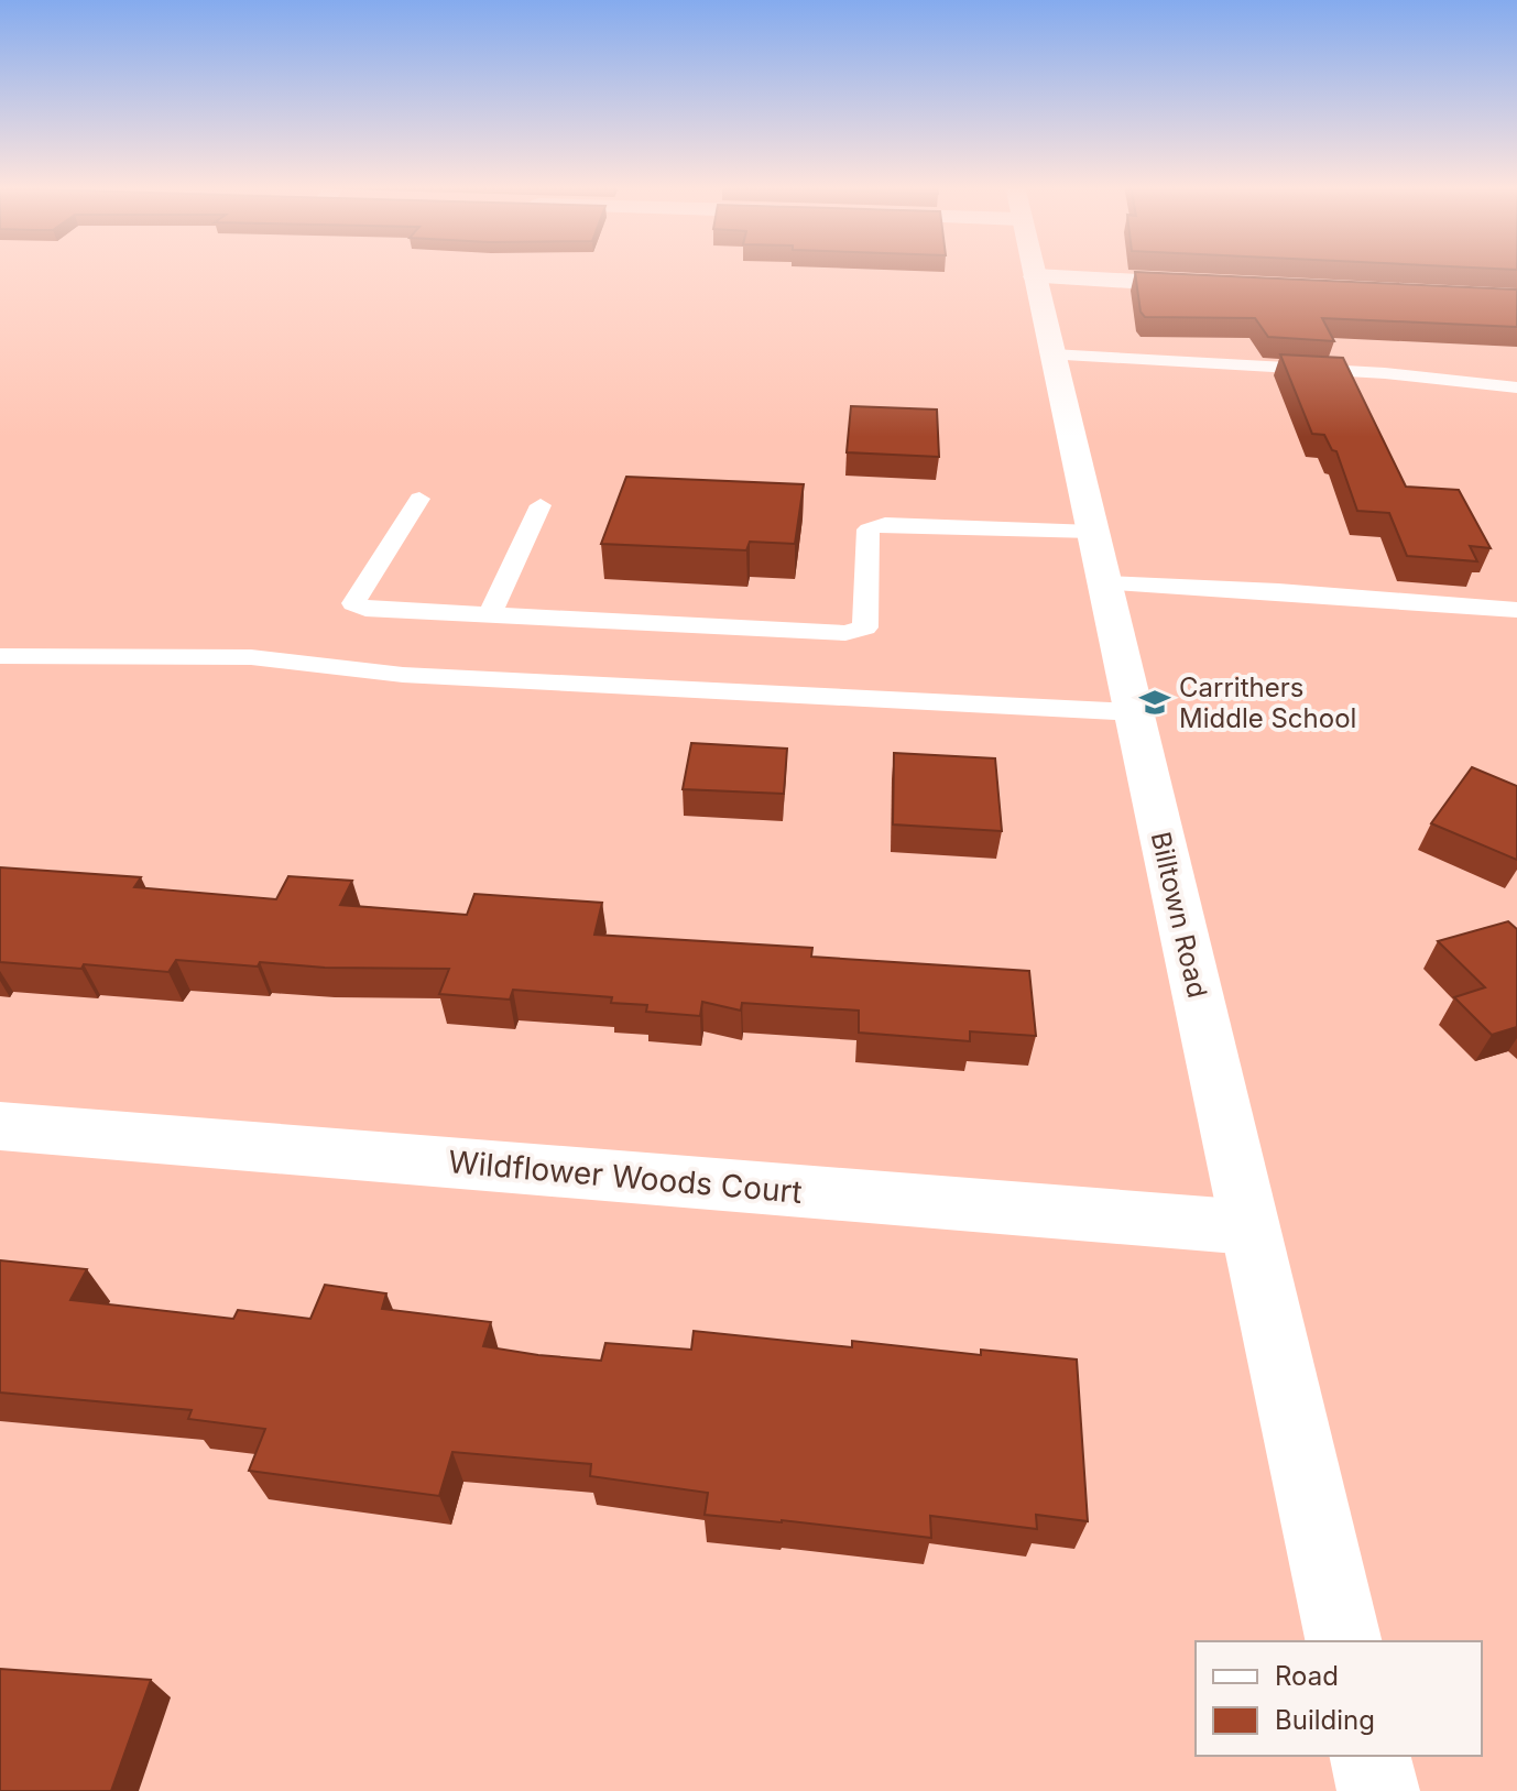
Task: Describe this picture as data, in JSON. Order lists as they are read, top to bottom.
{
  "streets": {
    "main road": ["Billtown Road", "Wildflower Woods Court"]
  },
  "crossings": [
    ["Billtown Road", "Wildflower Woods Court"]
  ],
  "places": {
    "school or university": ["Carrithers Middle School"]
  },
  "legend": ["Road", "Building"]
}
